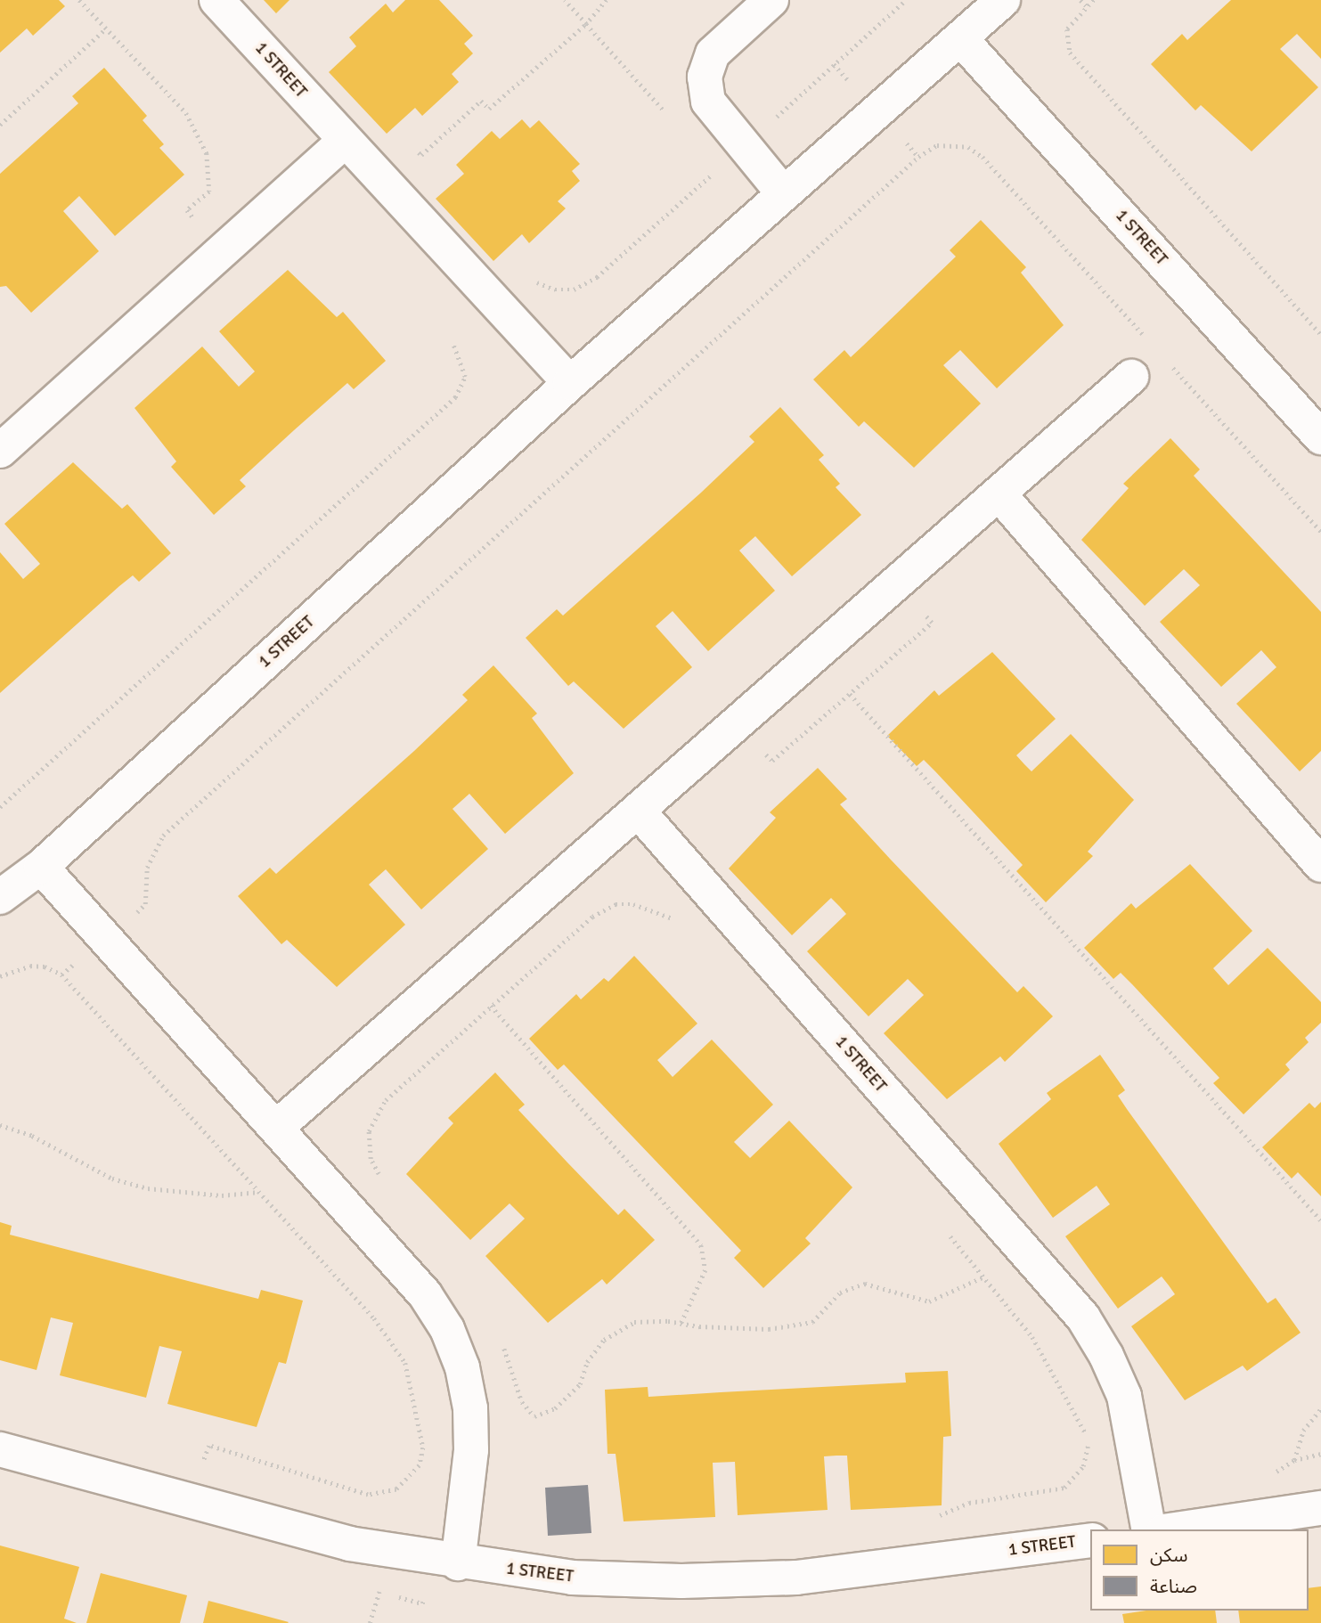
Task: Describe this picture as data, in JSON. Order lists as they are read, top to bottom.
{
  "streets": {
    "street": ["1 STREET"]
  },
  "legend": ["سكن", "صناعة"]
}
